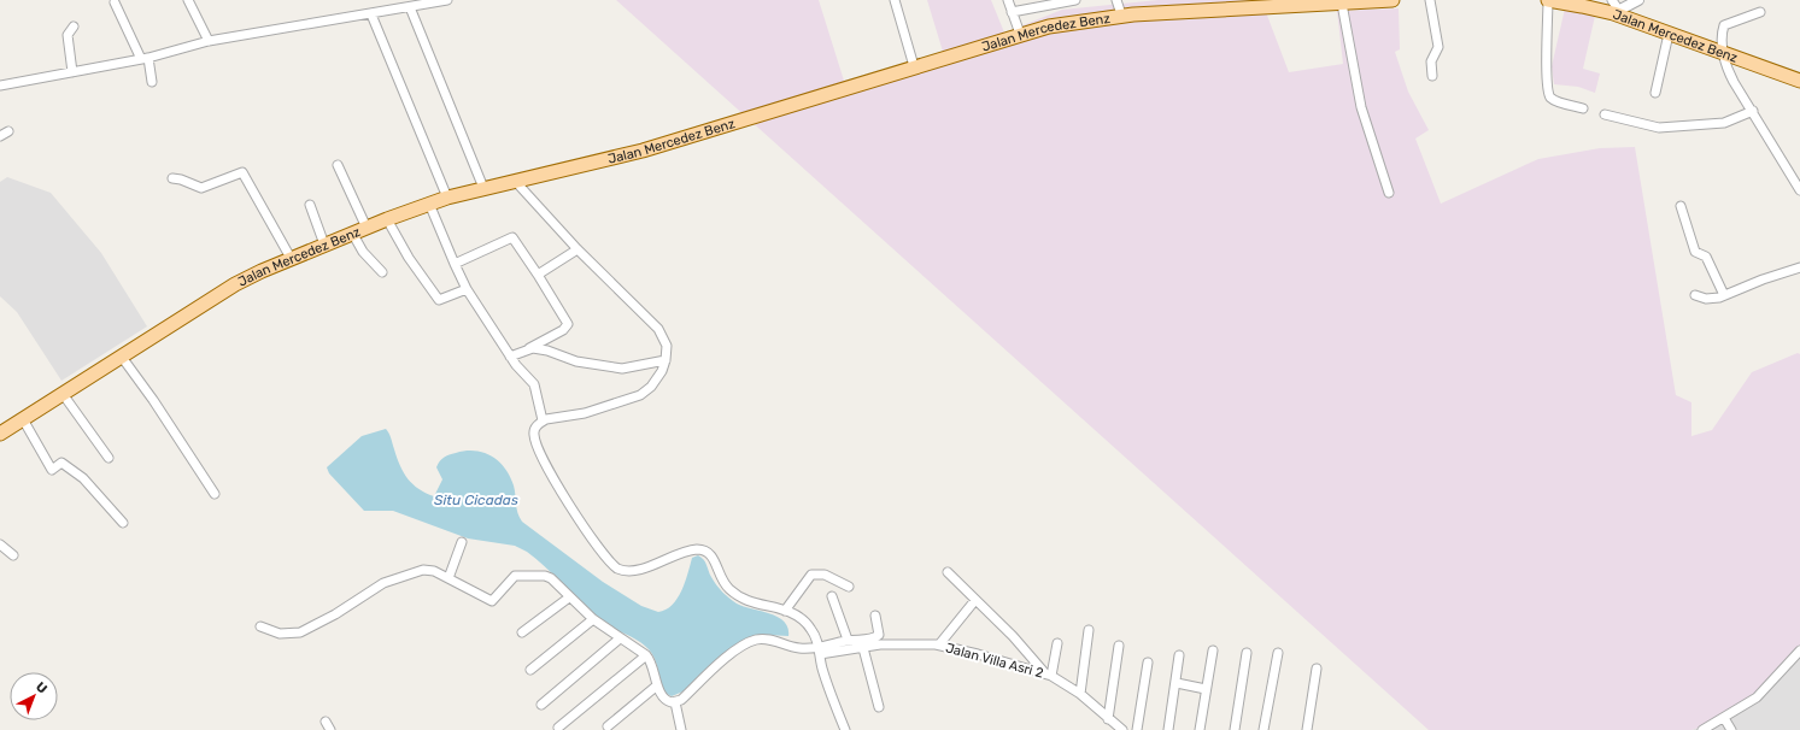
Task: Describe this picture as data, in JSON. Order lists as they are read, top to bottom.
{
  "streets": {
    "main road": ["Jalan Mercedez Benz"],
    "street": ["Jalan Villa Asri 2"]
  },
  "water": ["Situ Cicadas"],
  "north": "top right"
}
